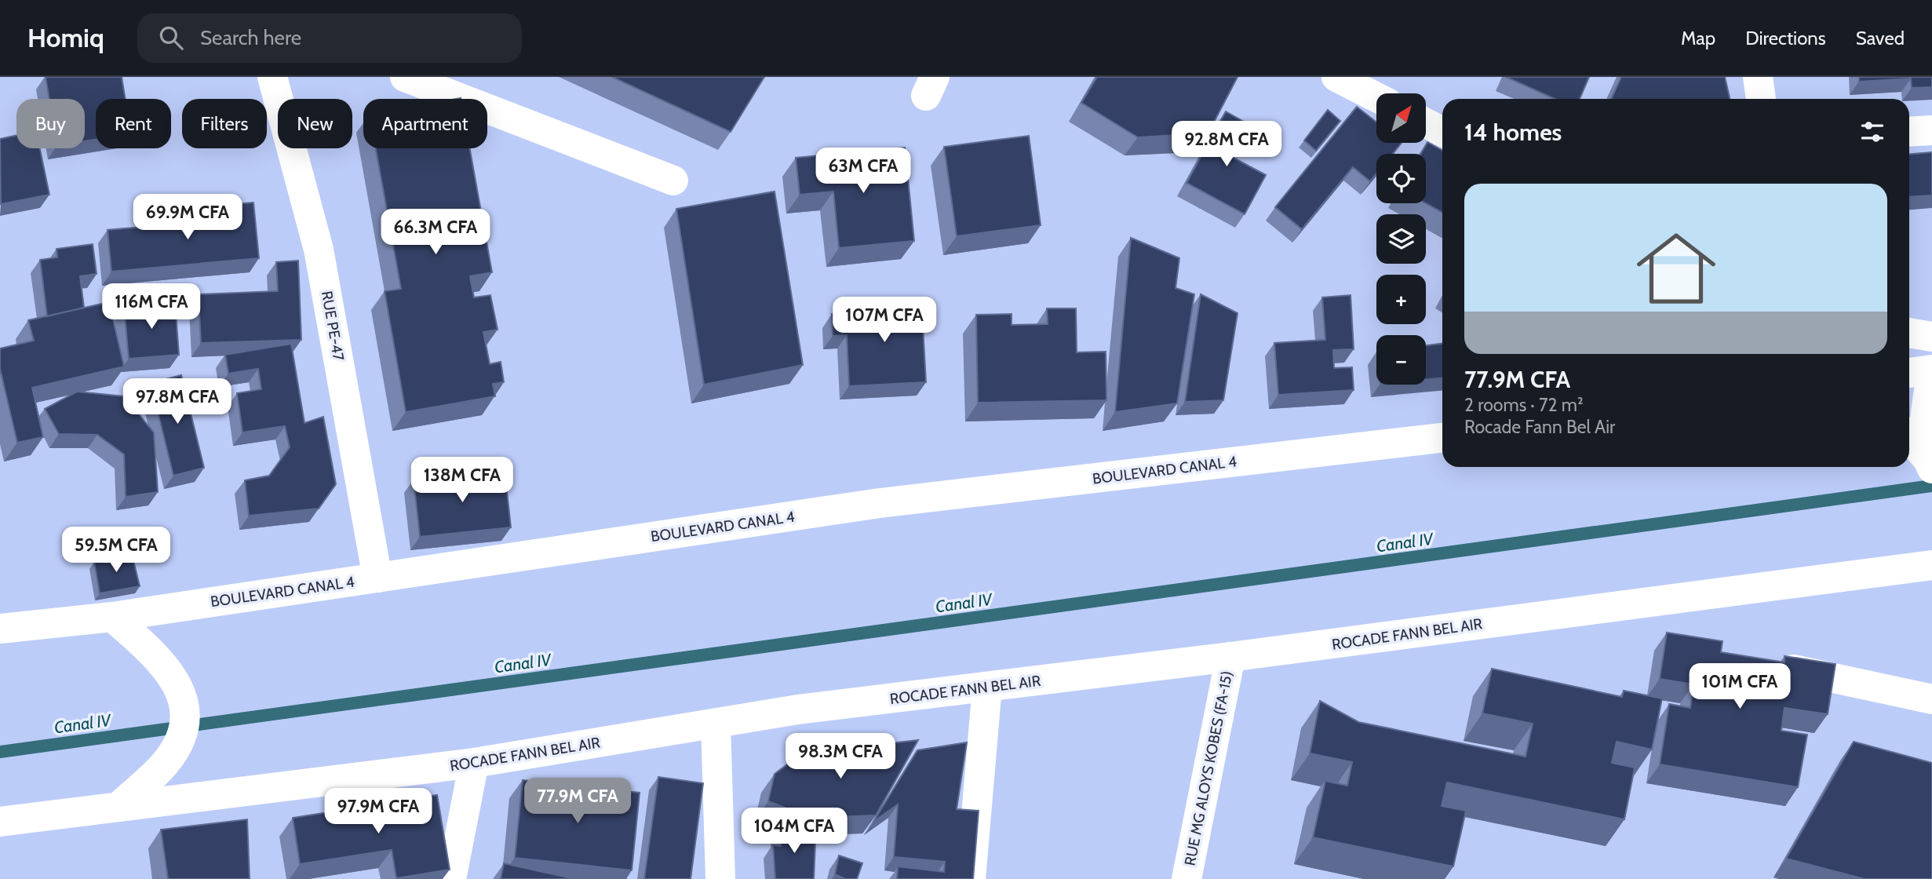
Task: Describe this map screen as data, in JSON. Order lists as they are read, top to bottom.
{
  "streets": {
    "main road": [
      "RUE PE-47",
      "BOULEVARD CANAL 4",
      "ROCADE FANN BEL AIR",
      "RUE MG ALOYS KOBES (FA-15)"
    ]
  },
  "crossings": [
    ["RUE PE-47", "BOULEVARD CANAL 4"],
    ["ROCADE FANN BEL AIR", "RUE MG ALOYS KOBES (FA-15)"]
  ],
  "water": ["Canal IV"],
  "north": "top right",
  "page": {
    "header": "Homiq",
    "search": "Search here",
    "nav": ["Map", "Directions", "Saved"],
    "map_buttons": ["+", "−"],
    "chip": [
      "Buy",
      "Rent",
      "Filters",
      "New",
      "Apartment"
    ],
    "heading": "14 homes",
    "price": [
      "92.8M CFA",
      "63M CFA",
      "69.9M CFA",
      "66.3M CFA",
      "116M CFA",
      "107M CFA",
      "97.8M CFA",
      "138M CFA",
      "59.5M CFA",
      "101M CFA",
      "98.3M CFA",
      "77.9M CFA",
      "97.9M CFA",
      "104M CFA"
    ],
    "list": [
      {
        "name": "77.9M CFA",
        "note": "2 rooms · 72 m² · Rocade Fann Bel Air"
      }
    ]
  }
}
